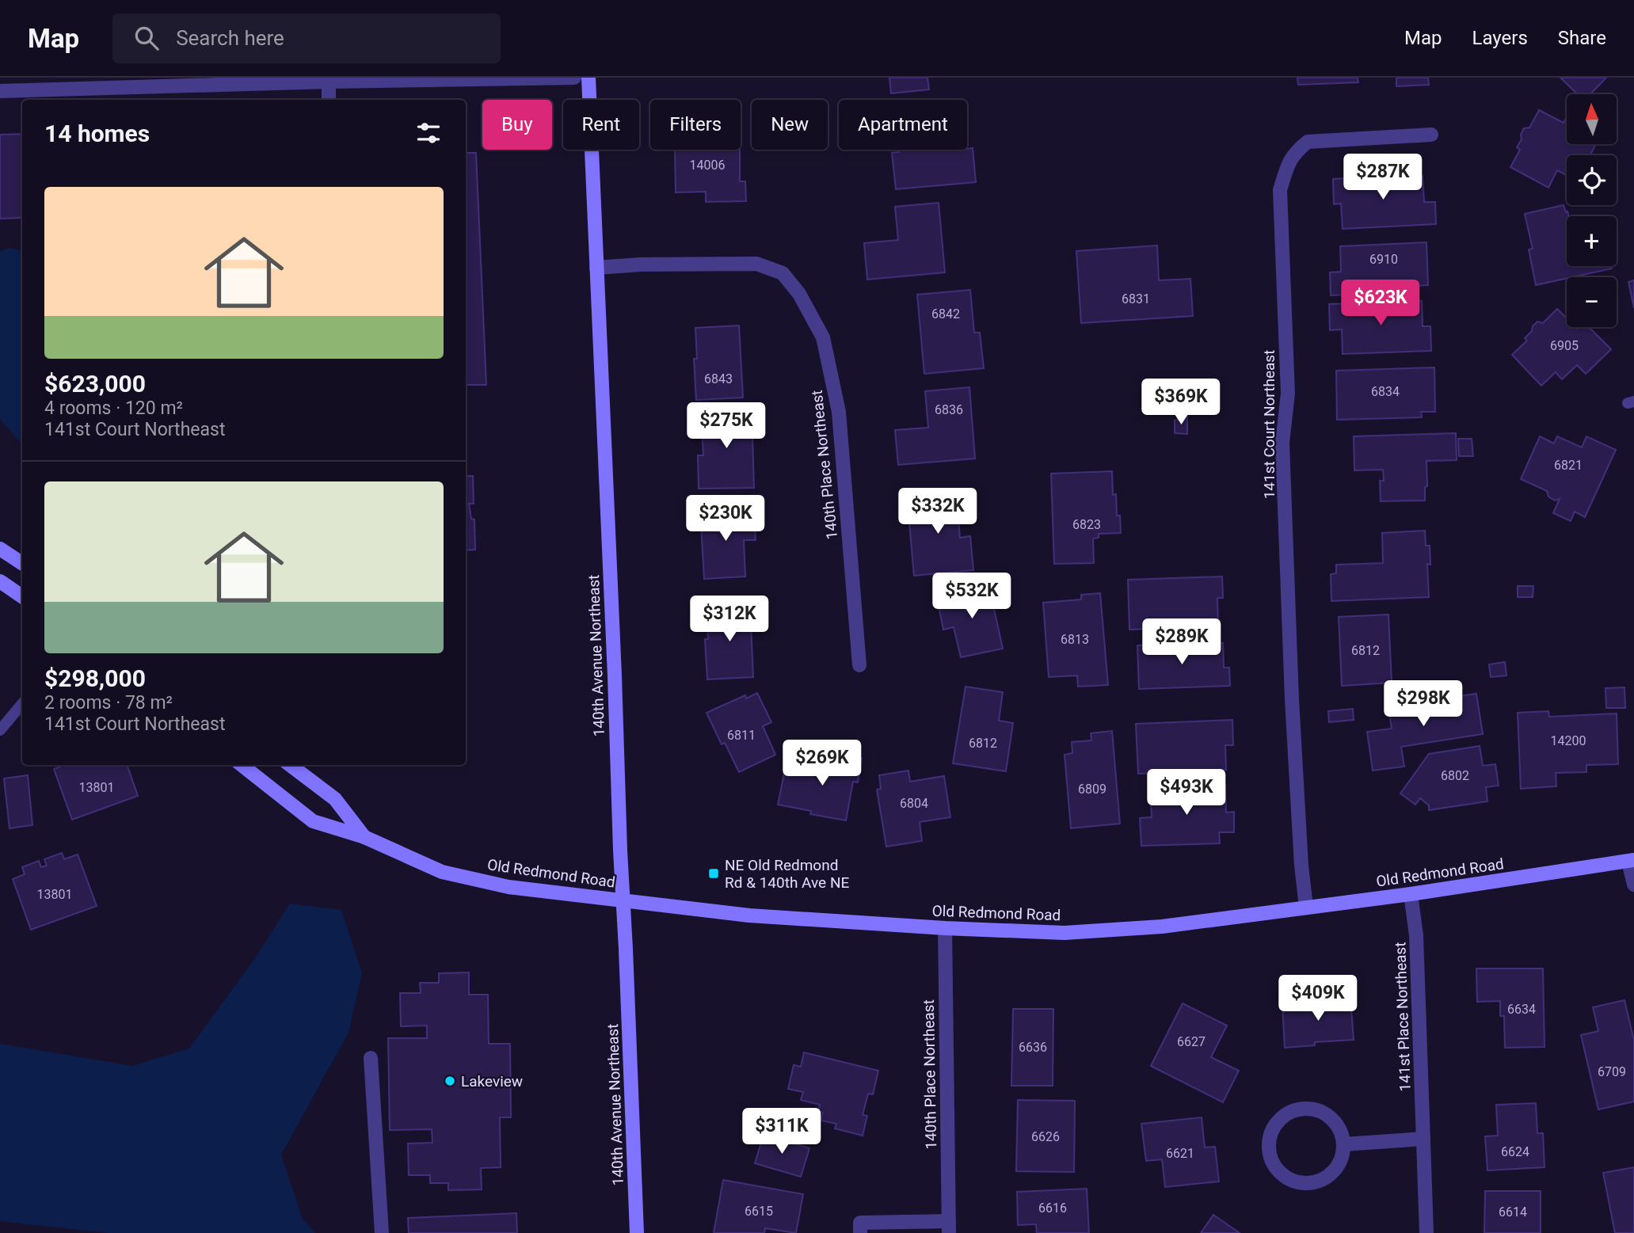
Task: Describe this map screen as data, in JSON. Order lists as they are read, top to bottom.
{
  "streets": {
    "main road": ["140th Avenue Northeast", "Old Redmond Road"],
    "street": ["141st Court Northeast", "140th Place Northeast", "141st Place Northeast"]
  },
  "crossings": [
    ["141st Court Northeast", "Old Redmond Road"],
    ["140th Place Northeast", "140th Avenue Northeast"],
    ["140th Place Northeast", "Old Redmond Road"],
    ["140th Avenue Northeast", "Old Redmond Road"],
    ["Old Redmond Road", "141st Place Northeast"]
  ],
  "places": {
    "transit": ["NE Old Redmond Rd & 140th Ave NE"],
    "other": ["Lakeview"]
  },
  "house_numbers": [
    "14006",
    "6910",
    "6831",
    "6842",
    "6905",
    "6843",
    "6834",
    "6836",
    "6821",
    "6823",
    "6813",
    "6812",
    "6811",
    "14200",
    "6812",
    "6802",
    "13801",
    "6809",
    "6804",
    "13801",
    "6634",
    "6627",
    "6636",
    "6709",
    "6626",
    "6624",
    "6621",
    "6616",
    "6615",
    "6614"
  ],
  "north": "top",
  "page": {
    "header": "Map",
    "search": "Search here",
    "nav": ["Map", "Layers", "Share"],
    "map_buttons": ["+", "−"],
    "chip": [
      "Buy",
      "Rent",
      "Filters",
      "New",
      "Apartment"
    ],
    "heading": "14 homes",
    "price": [
      "$287K",
      "$623K",
      "$369K",
      "$275K",
      "$332K",
      "$230K",
      "$532K",
      "$312K",
      "$289K",
      "$298K",
      "$269K",
      "$493K",
      "$409K",
      "$311K"
    ],
    "list": [
      {
        "name": "$623,000",
        "note": "4 rooms · 120 m² · 141st Court Northeast"
      },
      {
        "name": "$298,000",
        "note": "2 rooms · 78 m² · 141st Court Northeast"
      }
    ]
  }
}
